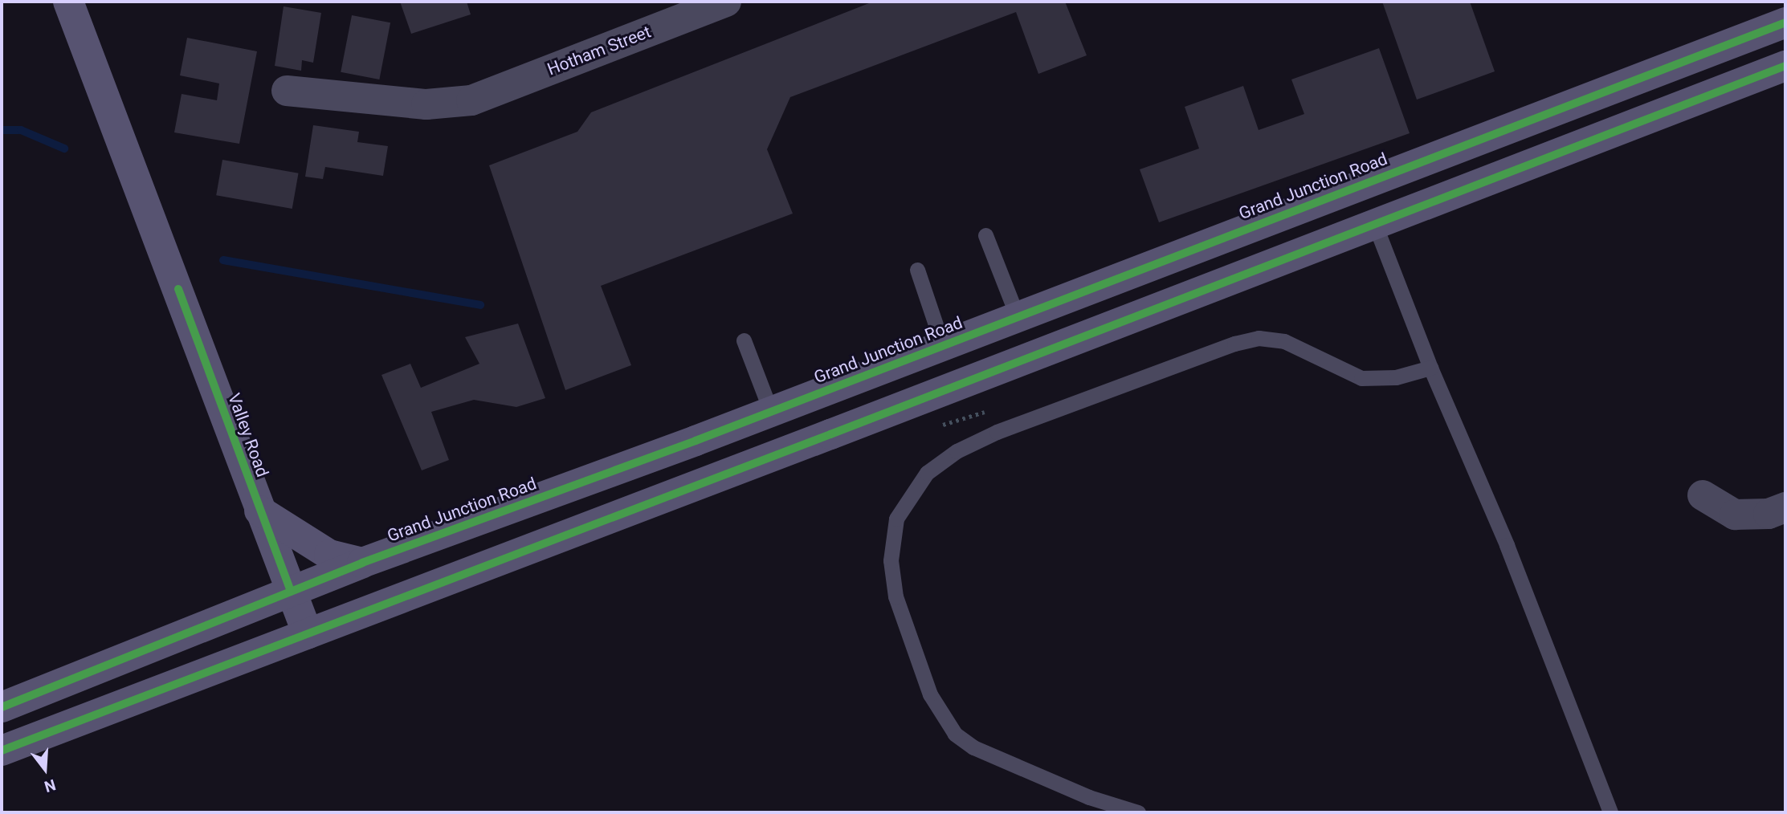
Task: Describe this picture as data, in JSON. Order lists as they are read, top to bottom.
{
  "streets": {
    "main road": ["Grand Junction Road", "Valley Road"],
    "street": ["Hotham Street"]
  },
  "crossings": [
    ["Grand Junction Road", "Valley Road"]
  ],
  "north": "bottom"
}
